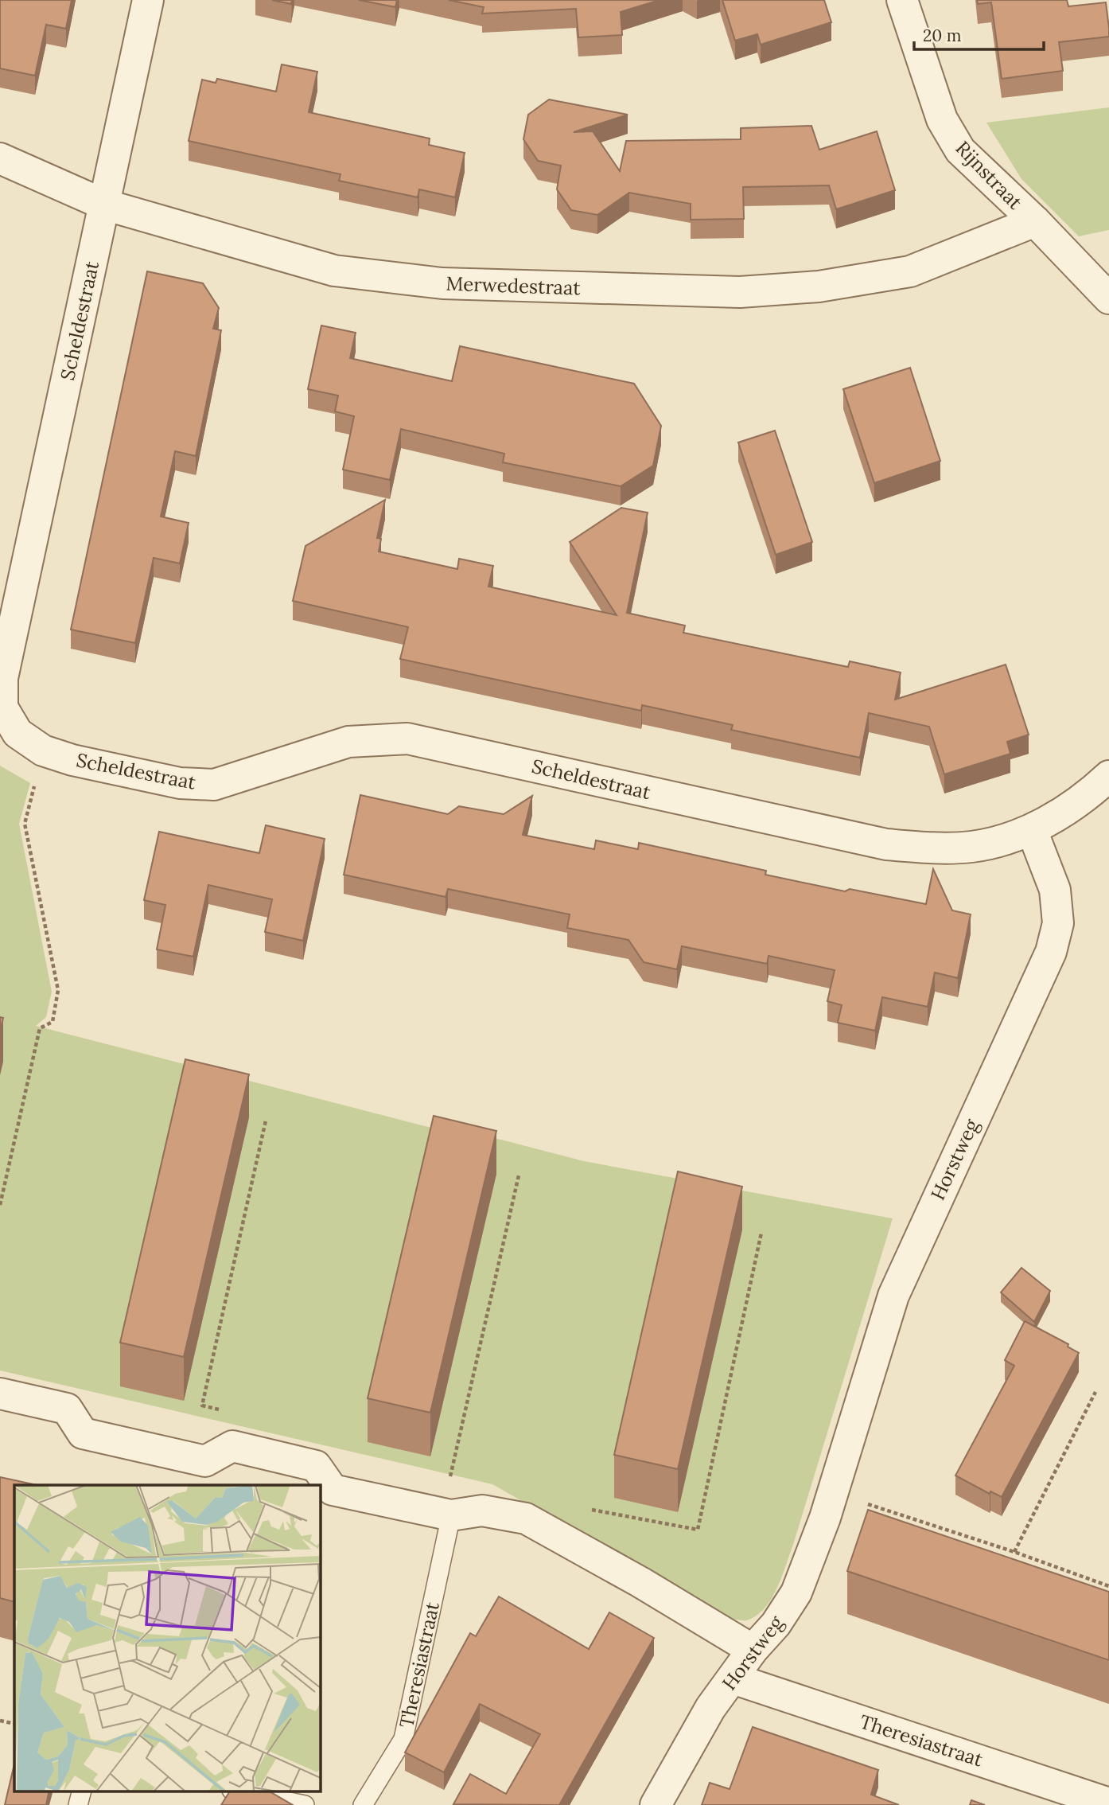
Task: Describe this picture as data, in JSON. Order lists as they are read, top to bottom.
{
  "streets": {
    "street": [
      "Rijnstraat",
      "Merwedestraat",
      "Scheldestraat",
      "Horstweg",
      "Theresiastraat"
    ]
  },
  "crossings": [
    ["Rijnstraat", "Merwedestraat"],
    ["Merwedestraat", "Scheldestraat"],
    ["Scheldestraat", "Horstweg"],
    ["Horstweg", "Theresiastraat"]
  ],
  "scale_bar": "20 m"
}
